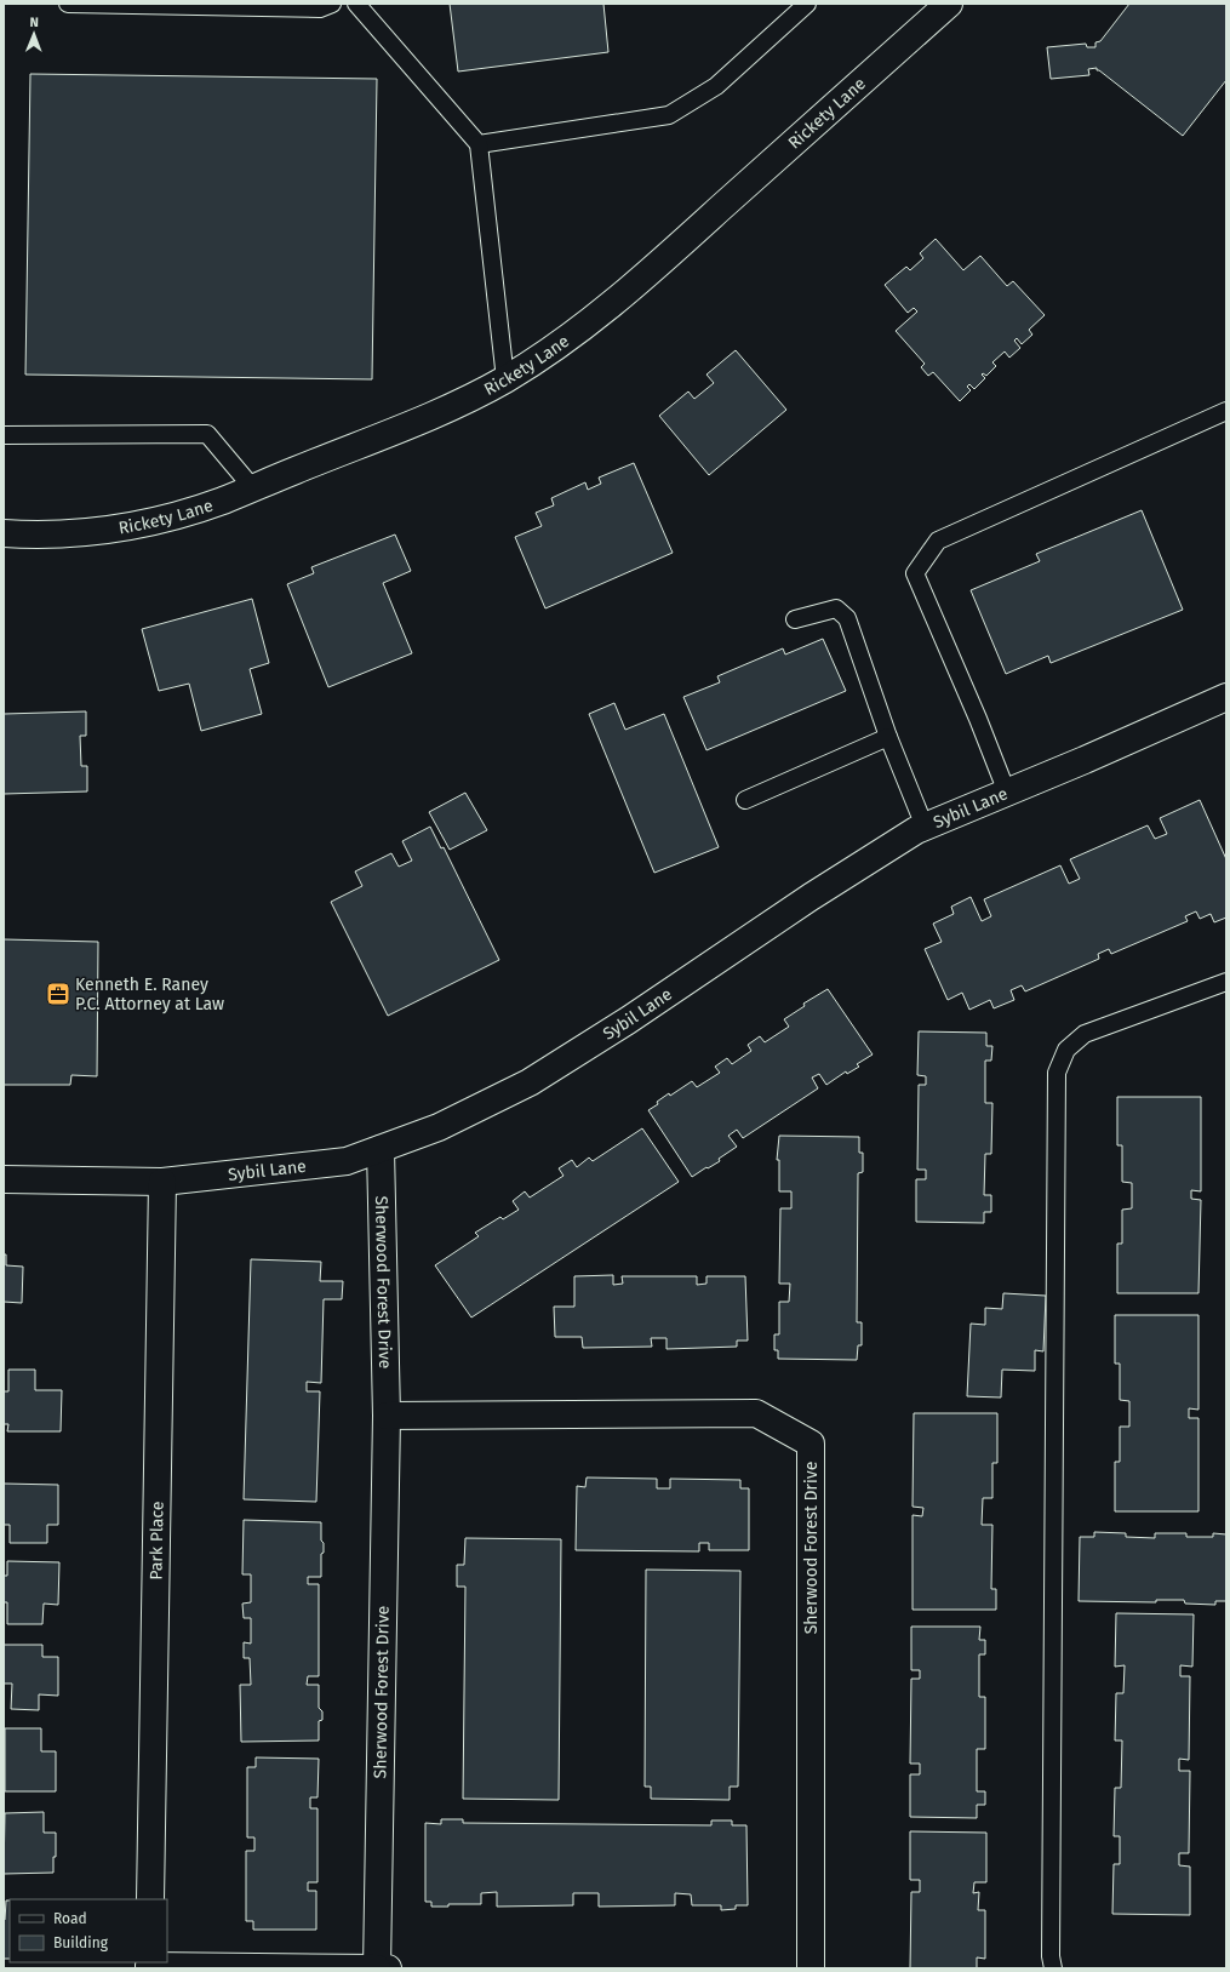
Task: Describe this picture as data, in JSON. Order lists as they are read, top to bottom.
{
  "streets": {
    "street": [
      "Rickety Lane",
      "Sybil Lane",
      "Sherwood Forest Drive",
      "Park Place"
    ]
  },
  "crossings": [
    ["Sybil Lane", "Sherwood Forest Drive"],
    ["Sybil Lane", "Park Place"]
  ],
  "places": {
    "office": ["Kenneth E. Raney P.C. Attorney at Law"]
  },
  "legend": ["Road", "Building"],
  "north": "top"
}
